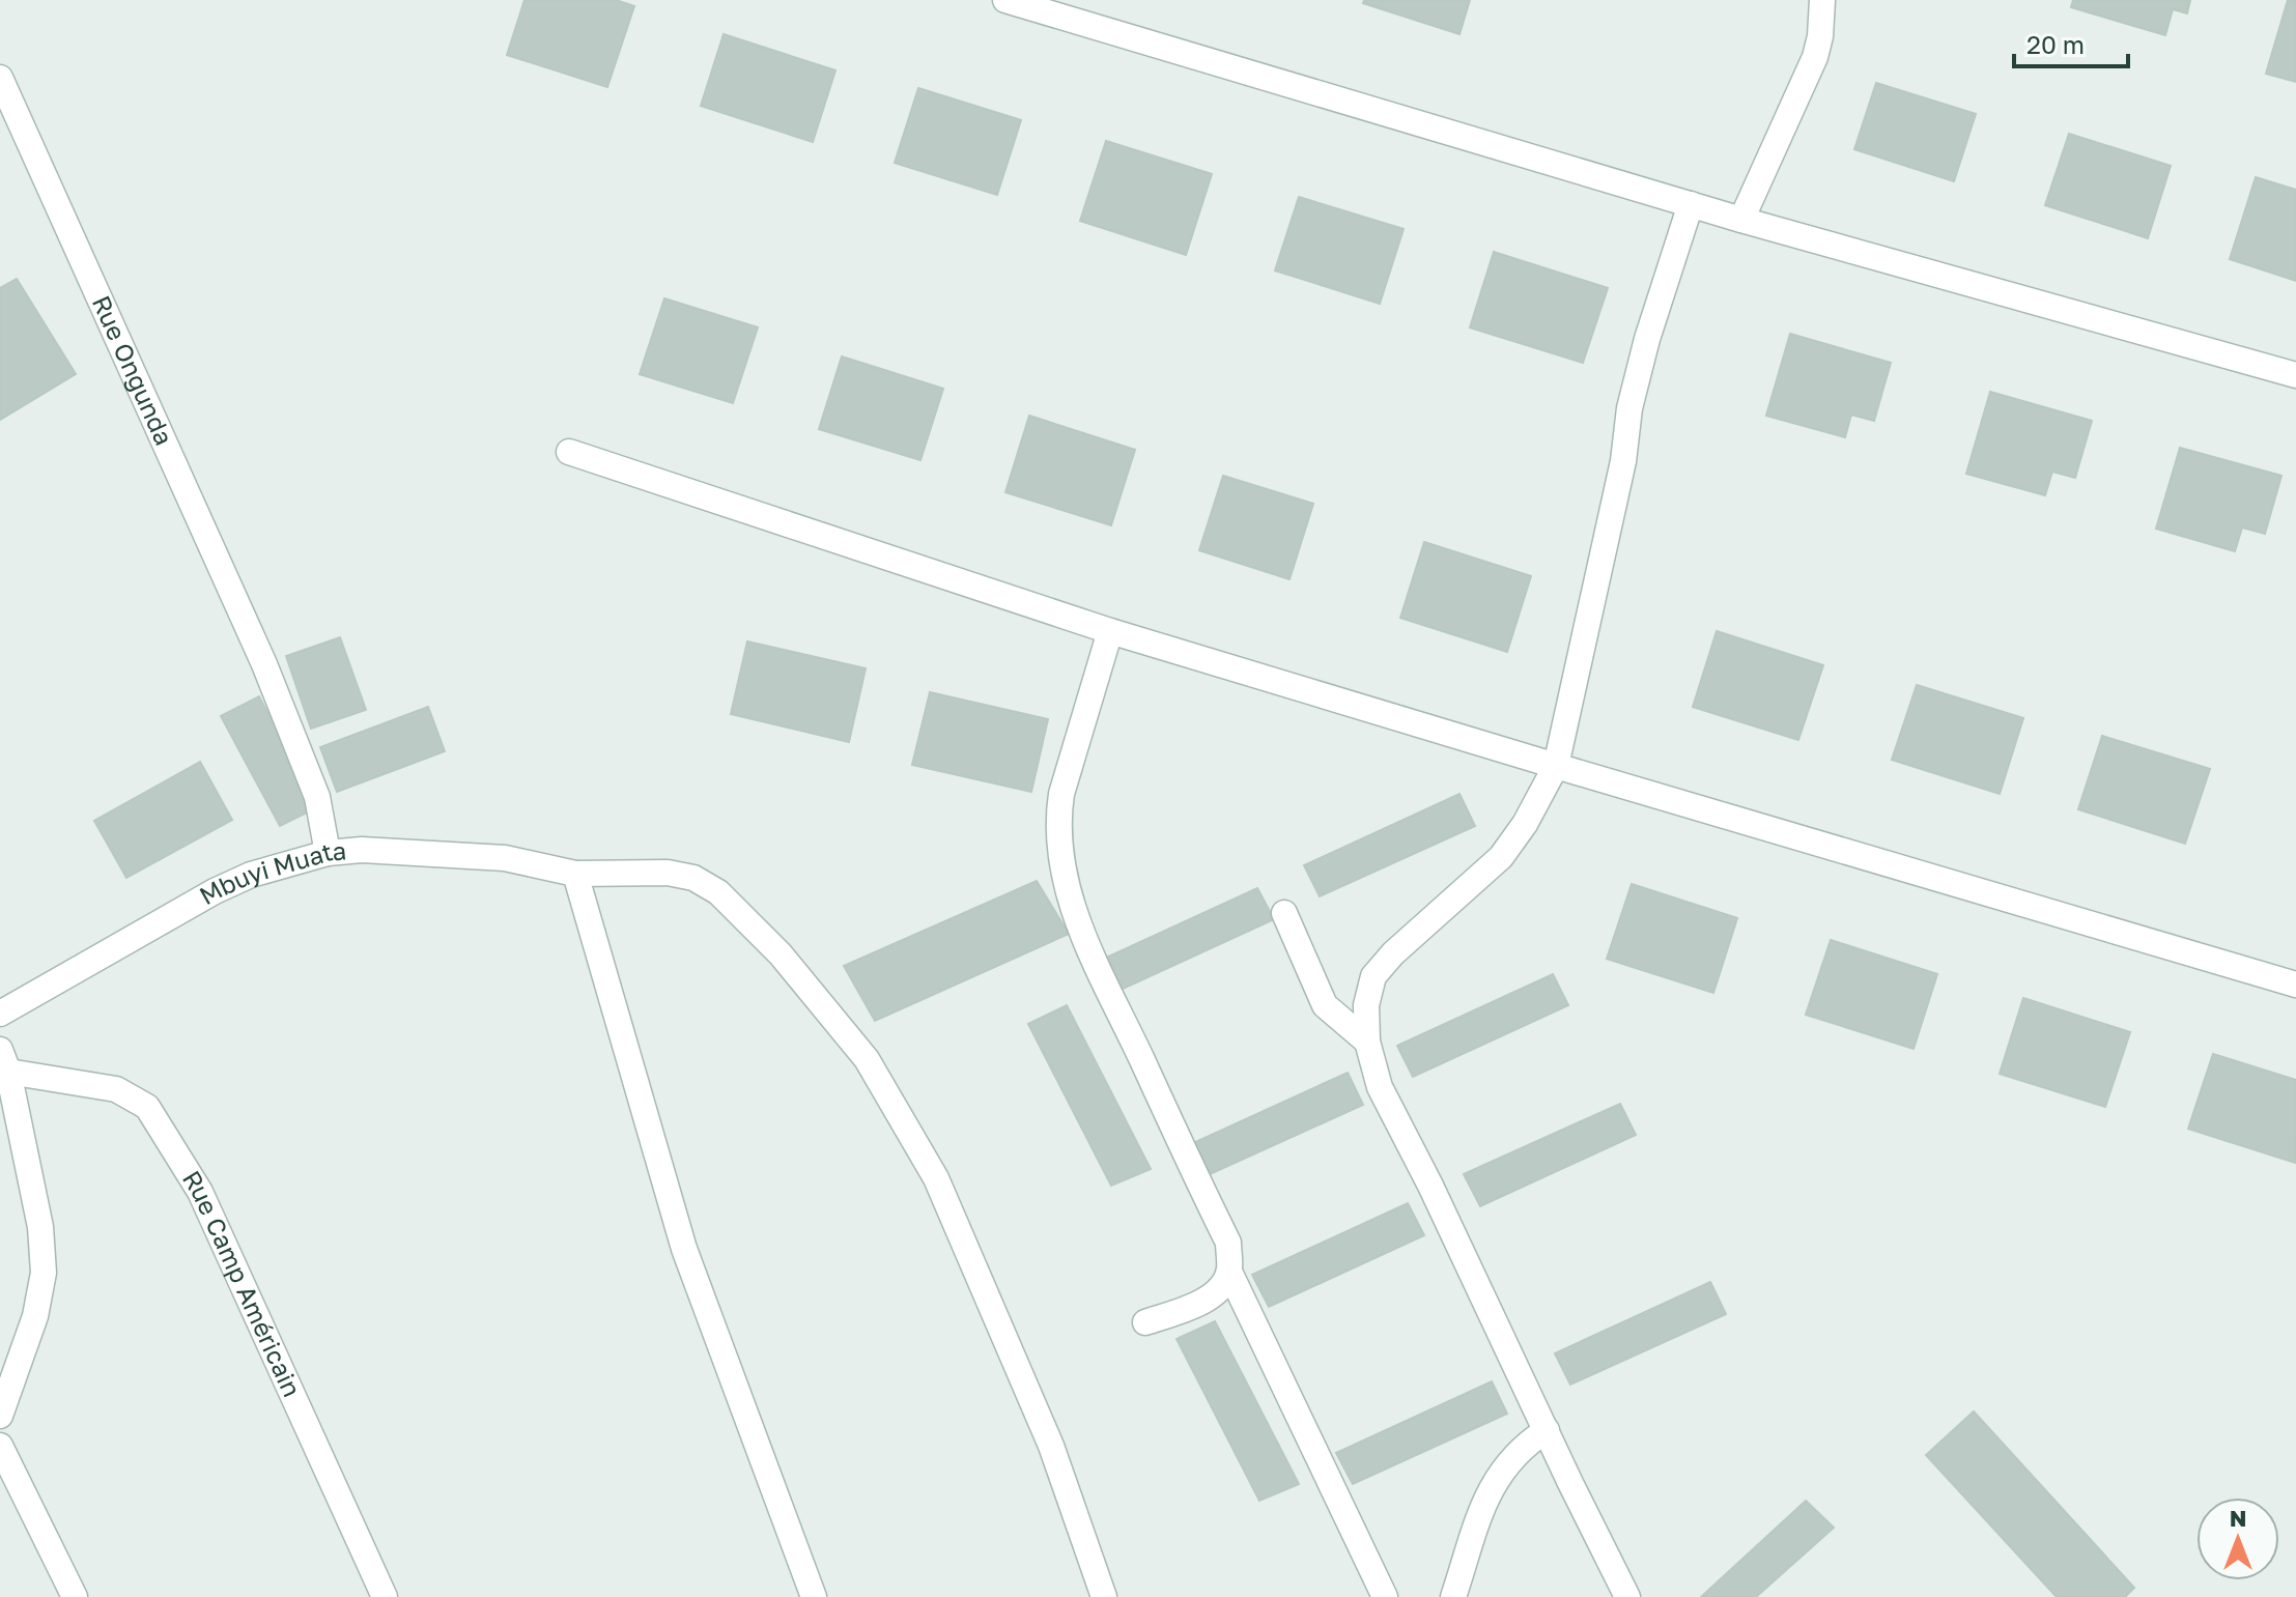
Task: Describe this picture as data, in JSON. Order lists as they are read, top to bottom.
{
  "streets": {
    "street": ["Rue Ongunda", "Mbuyi Muata", "Rue Camp Américain"]
  },
  "crossings": [
    ["Rue Ongunda", "Mbuyi Muata"]
  ],
  "scale_bar": "20 m",
  "north": "top"
}
